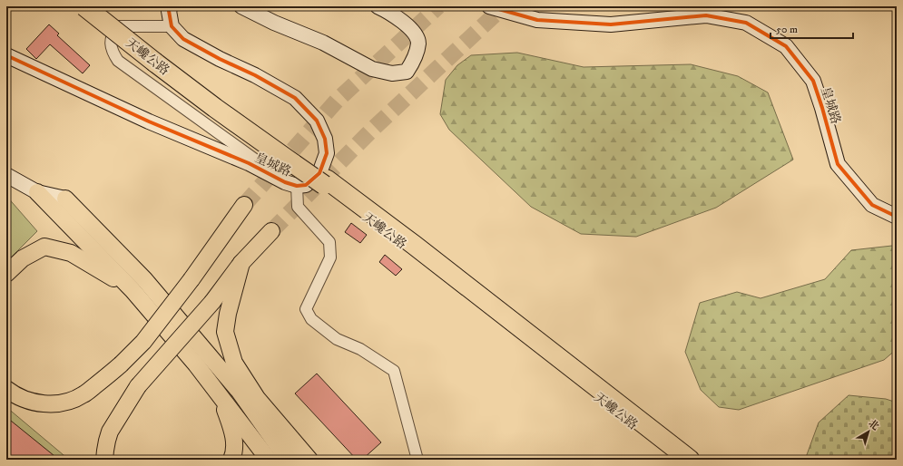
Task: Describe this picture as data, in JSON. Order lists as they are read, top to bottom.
{
  "streets": {
    "highway": ["天巉公路"],
    "street": ["皇城路"]
  },
  "scale_bar": "50 m",
  "north": "top right"
}
